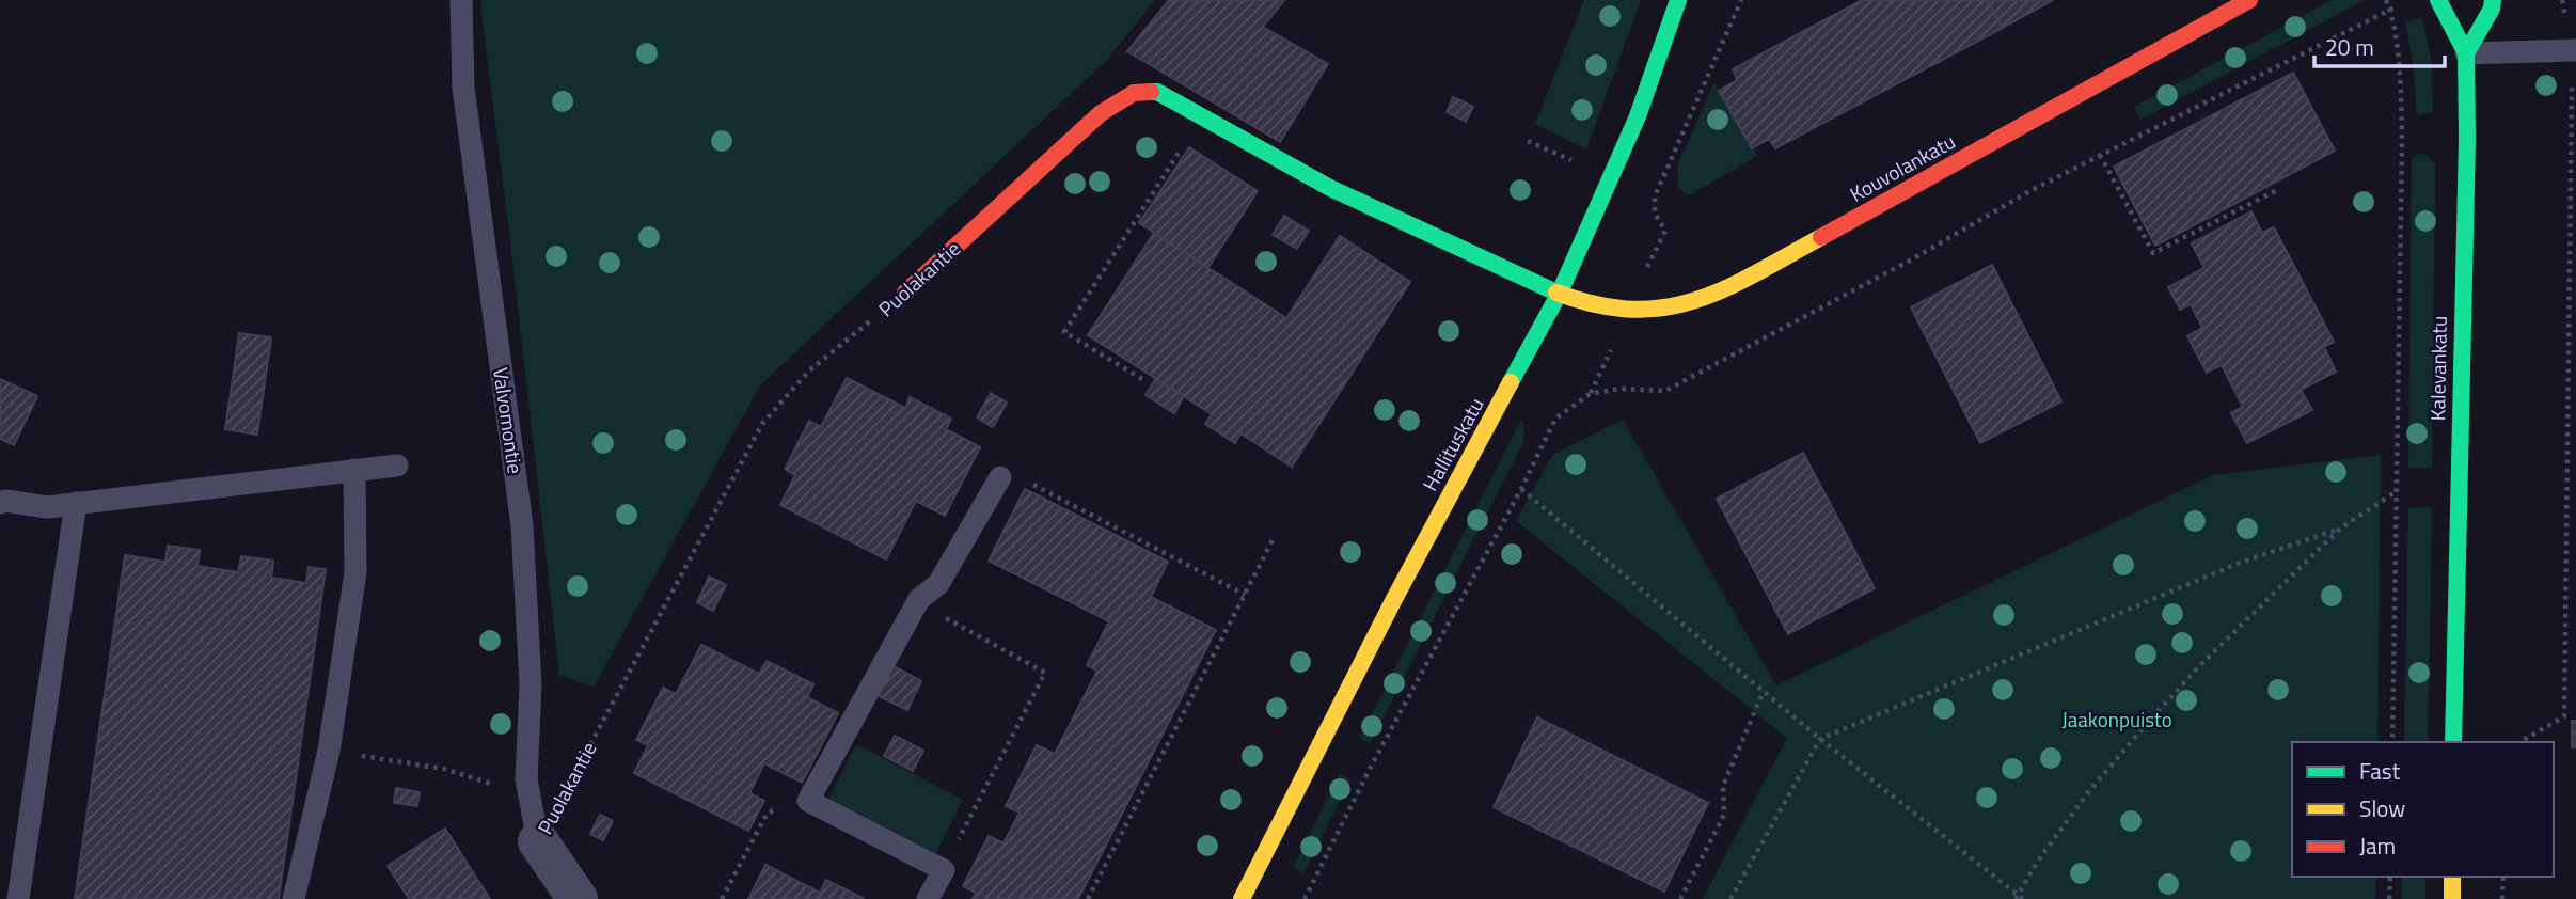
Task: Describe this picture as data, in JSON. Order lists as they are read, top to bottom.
{
  "streets": {
    "street": [
      "Kouvolankatu",
      "Puolakantie",
      "Kalevankatu",
      "Hallituskatu"
    ],
    "lane": ["Valvomontie"]
  },
  "crossings": [
    ["Kouvolankatu", "Puolakantie"],
    ["Kouvolankatu", "Hallituskatu"],
    ["Puolakantie", "Valvomontie"],
    ["Puolakantie", "Hallituskatu"]
  ],
  "parks": ["Jaakonpuisto"],
  "legend": ["Fast", "Slow", "Jam"],
  "scale_bar": "20 m"
}
